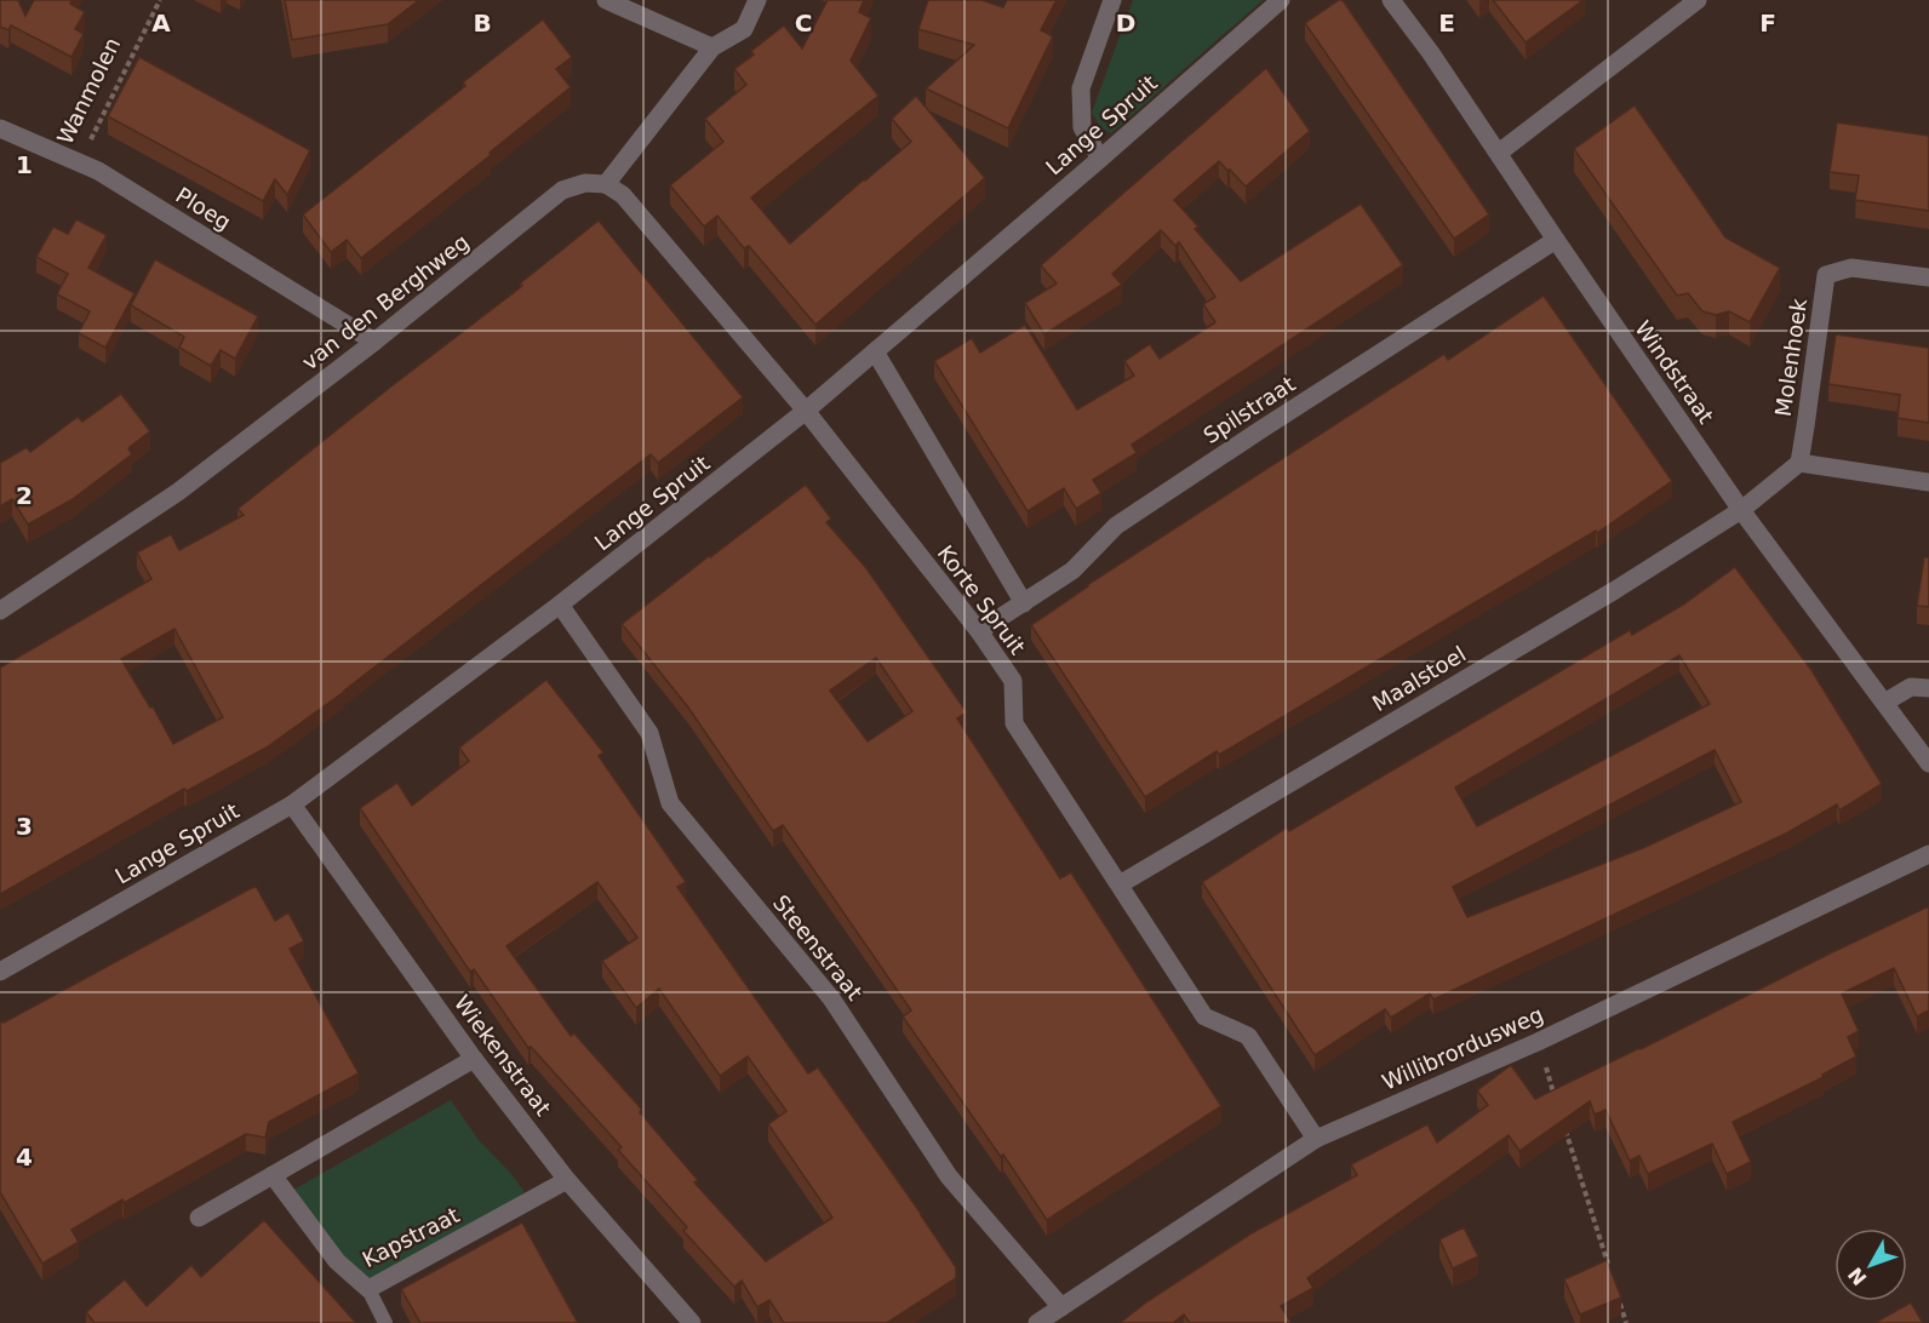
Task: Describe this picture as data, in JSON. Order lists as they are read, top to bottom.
{
  "streets": {
    "street": [
      "Lange Spruit",
      "Ploeg",
      "van den Berghweg",
      "Molenhoek",
      "Windstraat",
      "Spilstraat",
      "Korte Spruit",
      "Maalstoel",
      "Steenstraat",
      "Willibrordusweg",
      "Wiekenstraat",
      "Kapstraat"
    ],
    "path": ["Wanmolen"]
  },
  "crossings": [
    ["Wanmolen", "Ploeg"],
    ["Lange Spruit", "Korte Spruit"],
    ["Lange Spruit", "Steenstraat"],
    ["Lange Spruit", "Wiekenstraat"],
    ["Ploeg", "van den Berghweg"],
    ["van den Berghweg", "Korte Spruit"],
    ["Windstraat", "Spilstraat"],
    ["Windstraat", "Maalstoel"],
    ["Spilstraat", "Korte Spruit"],
    ["Korte Spruit", "Maalstoel"],
    ["Korte Spruit", "Willibrordusweg"],
    ["Steenstraat", "Willibrordusweg"],
    ["Wiekenstraat", "Kapstraat"]
  ],
  "north": "bottom left",
  "grid": {
    "columns": [
      "A",
      "B",
      "C",
      "D",
      "E",
      "F"
    ],
    "rows": [
      "1",
      "2",
      "3",
      "4"
    ]
  }
}
